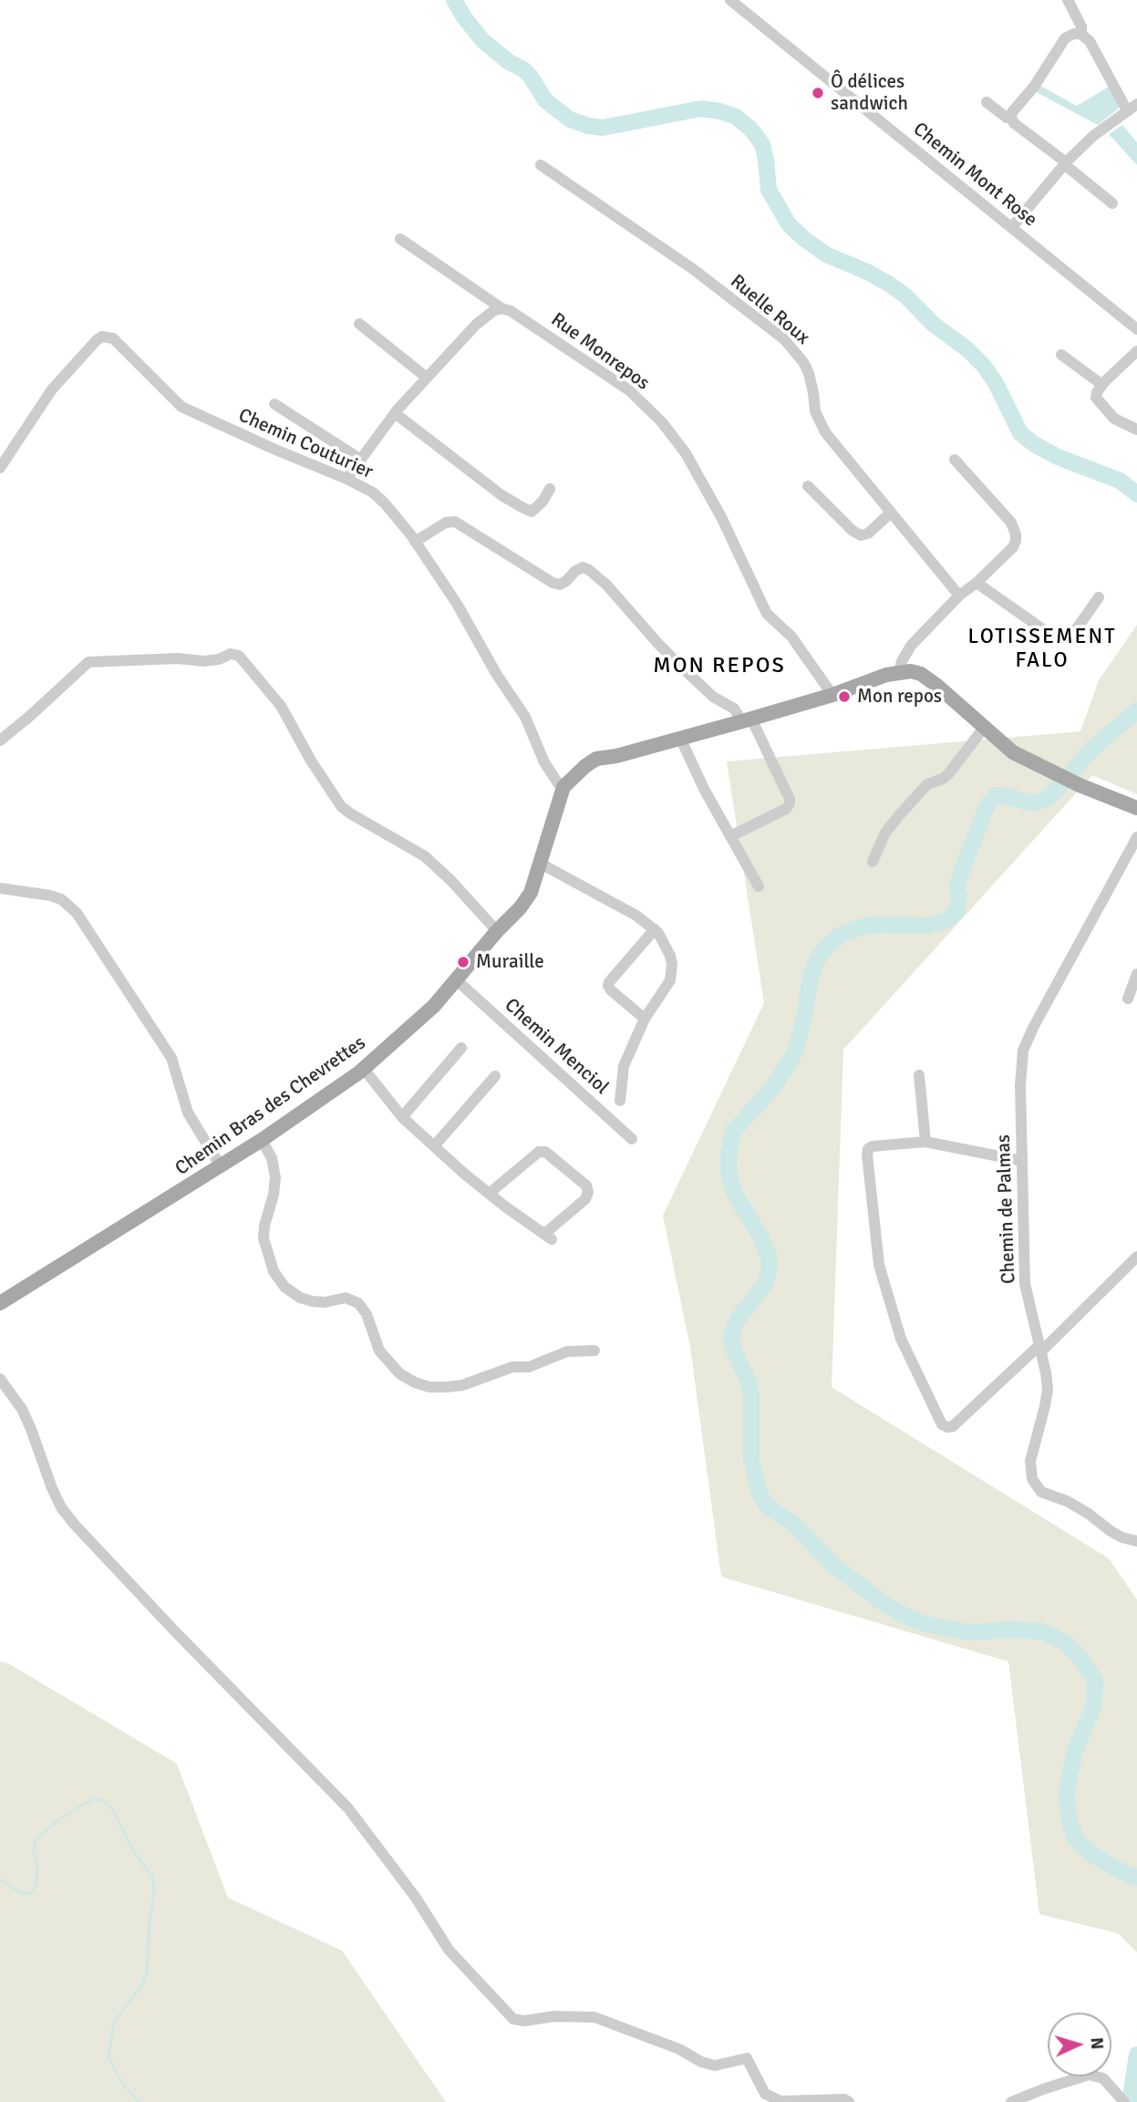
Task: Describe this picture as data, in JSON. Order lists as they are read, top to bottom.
{
  "streets": {
    "main road": ["Chemin Bras des Chevrettes"],
    "street": [
      "Chemin Mont Rose",
      "Ruelle Roux",
      "Rue Monrepos",
      "Chemin Couturier",
      "Chemin Menciol",
      "Chemin de Palmas"
    ]
  },
  "crossings": [
    ["Rue Monrepos", "Chemin Bras des Chevrettes"],
    ["Chemin Couturier", "Chemin Bras des Chevrettes"],
    ["Chemin Menciol", "Chemin Bras des Chevrettes"]
  ],
  "districts": ["LOTISSEMENT FALO", "MON REPOS"],
  "places": ["Ô délices sandwich", "Mon repos", "Muraille"],
  "north": "right"
}
